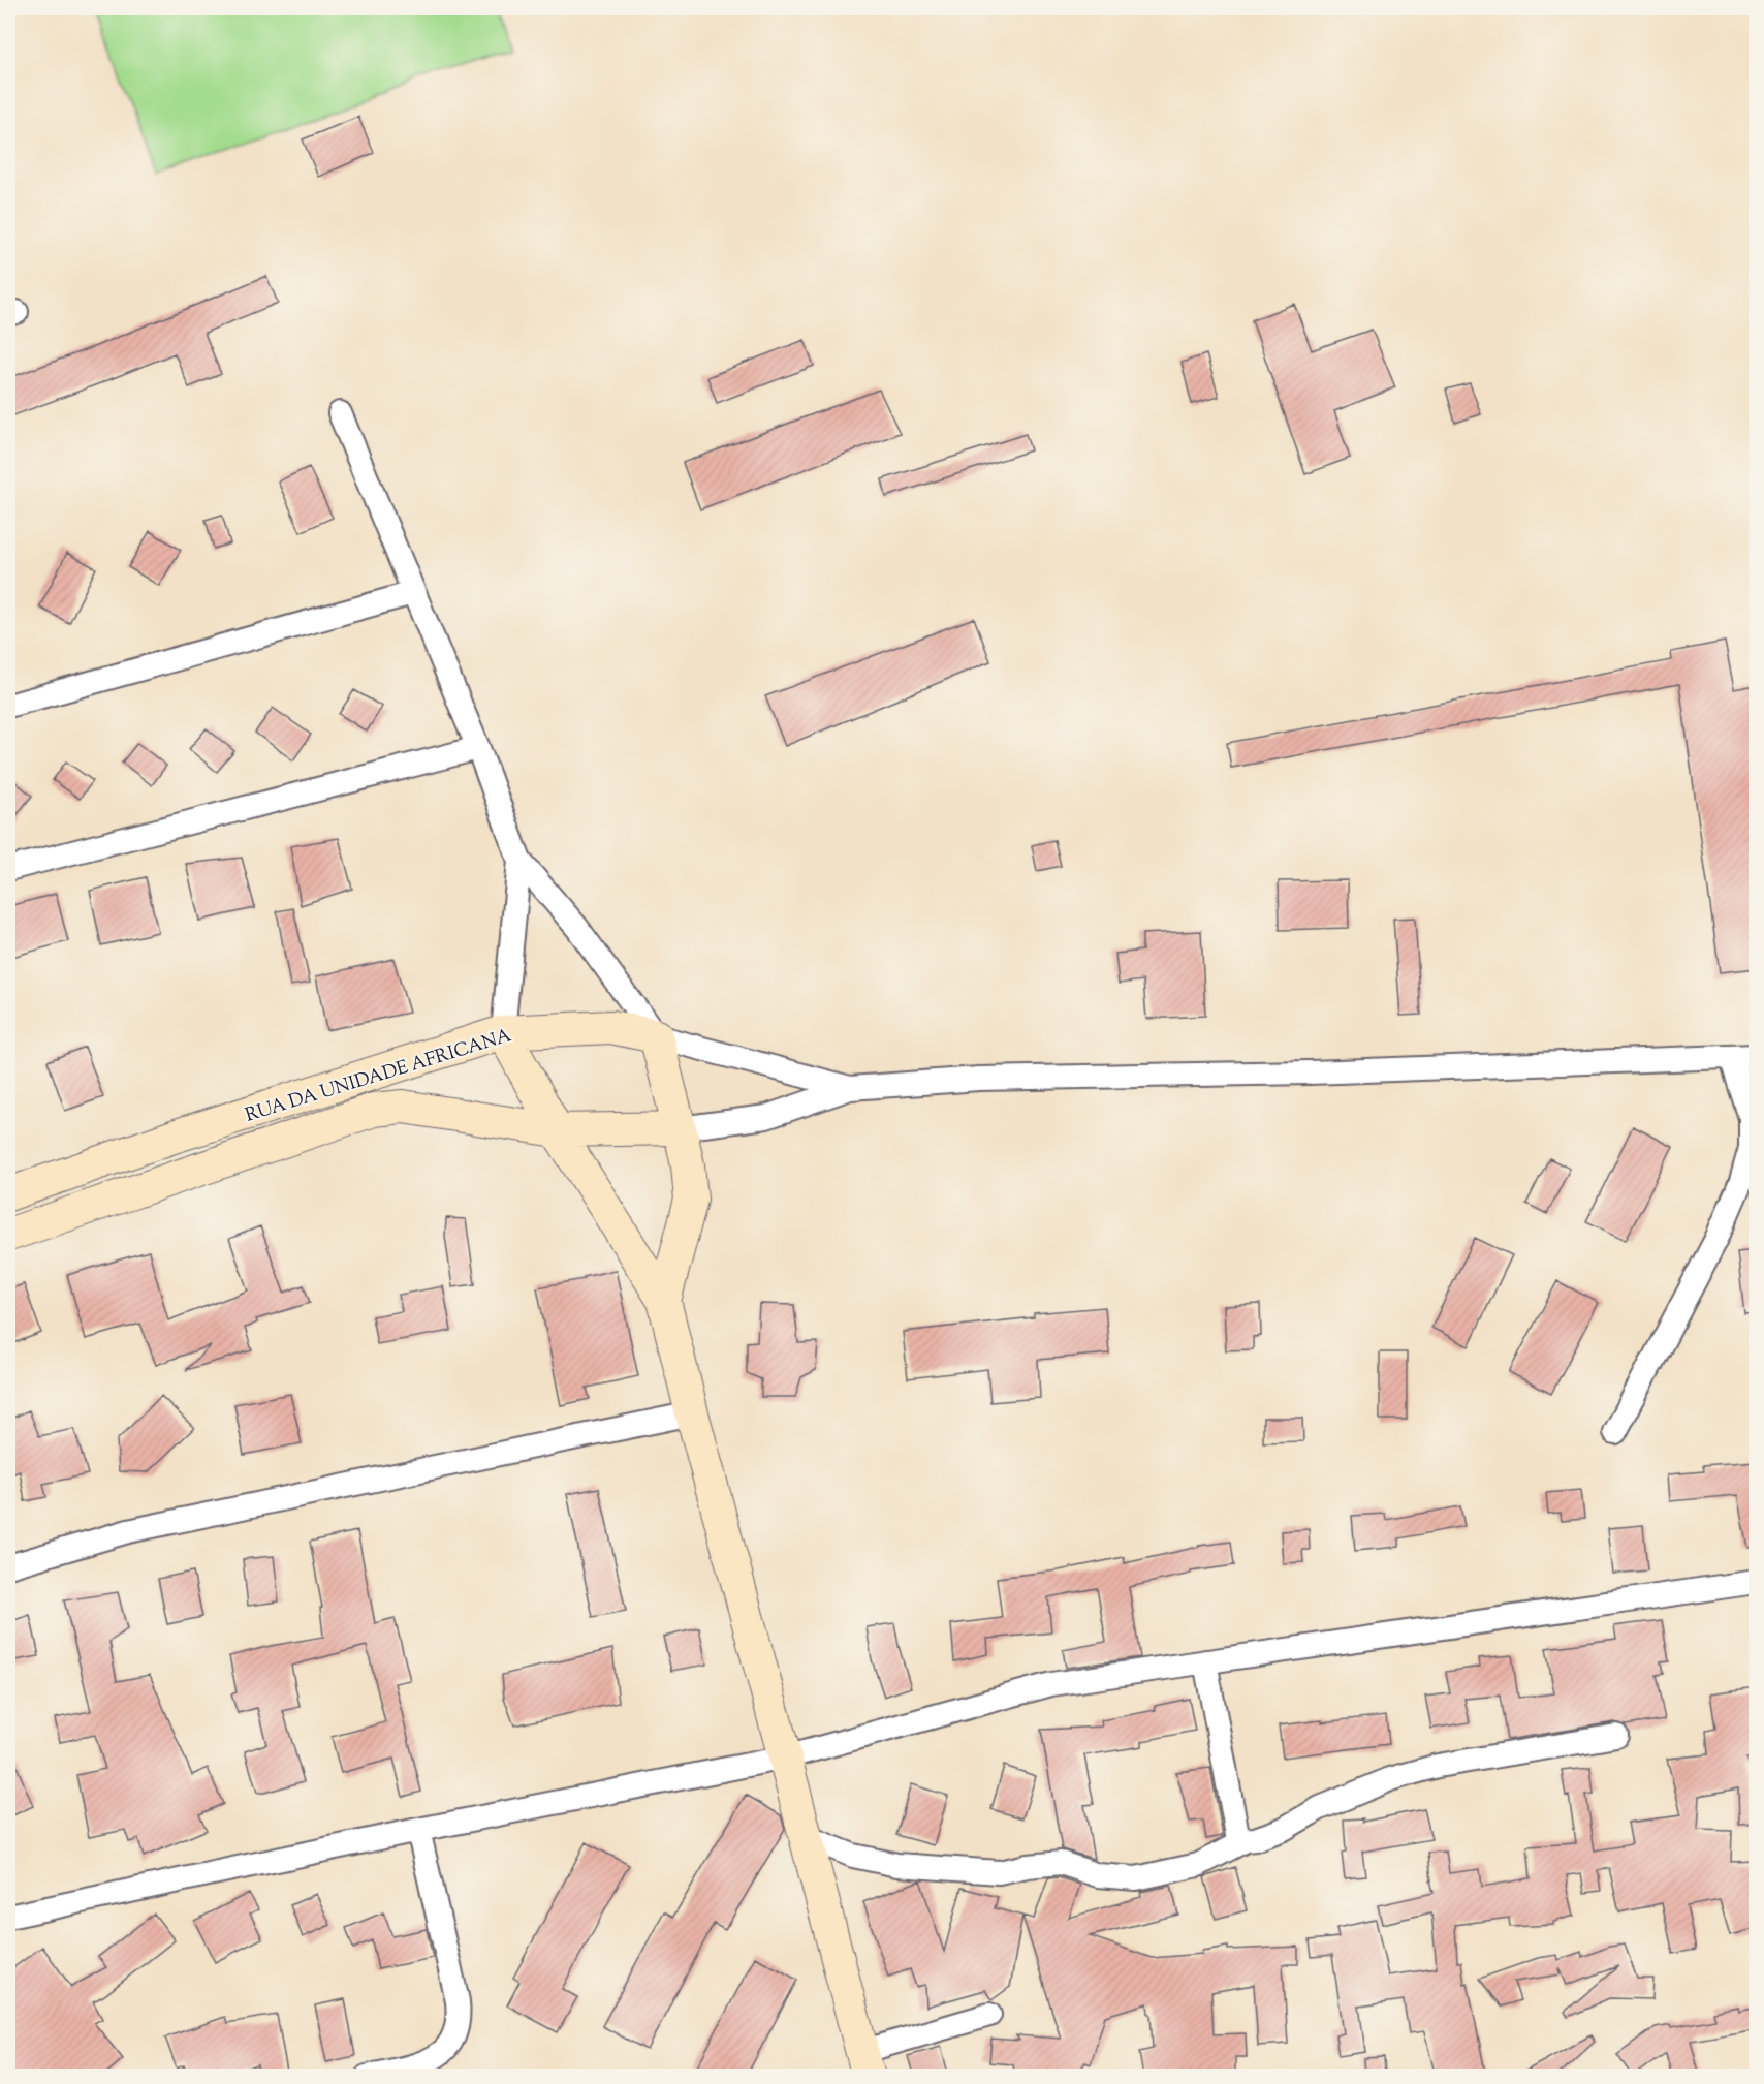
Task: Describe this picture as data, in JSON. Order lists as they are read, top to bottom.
{
  "streets": {
    "street": ["RUA DA UNIDADE AFRICANA"]
  }
}
